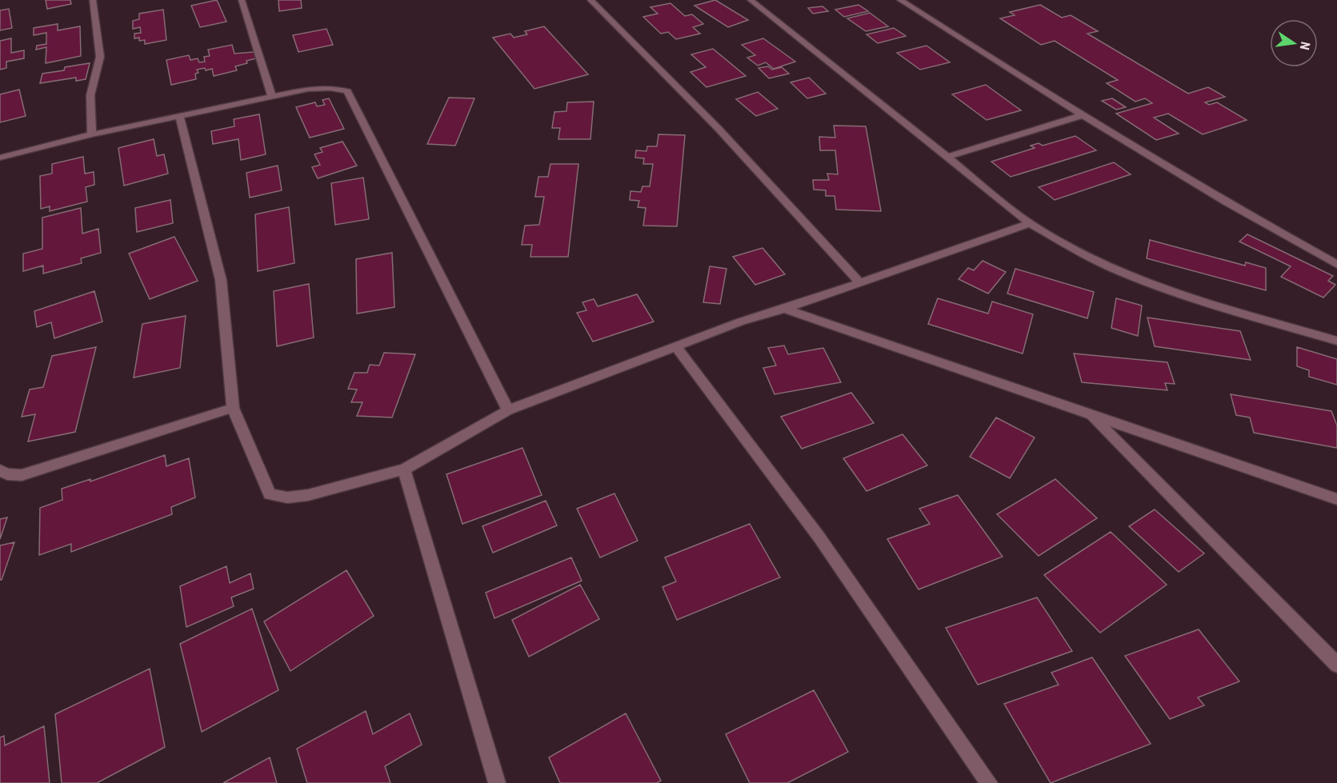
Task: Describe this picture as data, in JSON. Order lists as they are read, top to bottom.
{
  "north": "right"
}
